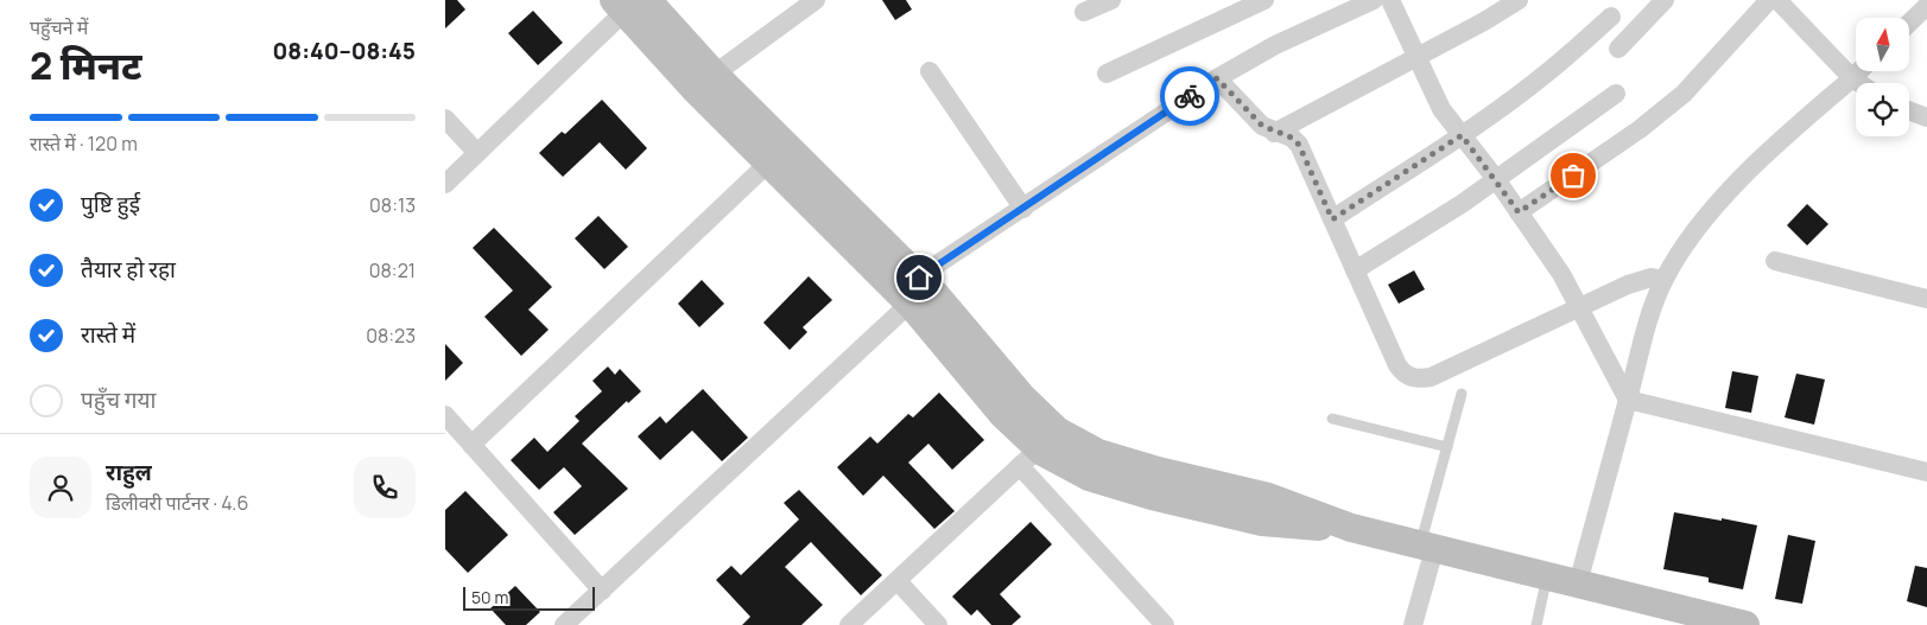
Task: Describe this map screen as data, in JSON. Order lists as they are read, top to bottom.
{
  "scale_bar": "50 m",
  "north": "top",
  "page": {
    "heading": ["2 मिनट", "पहुँचने में", "08:40–08:45"],
    "panel": ["राहुल", "डिलीवरी पार्टनर · 4.6"],
    "bar": "रास्ते में · 120 m",
    "list": [
      ["पुष्टि हुई", "08:13"],
      ["तैयार हो रहा", "08:21"],
      ["रास्ते में", "08:23"],
      "पहुँच गया"
    ],
    "scale": "50 m"
  }
}
